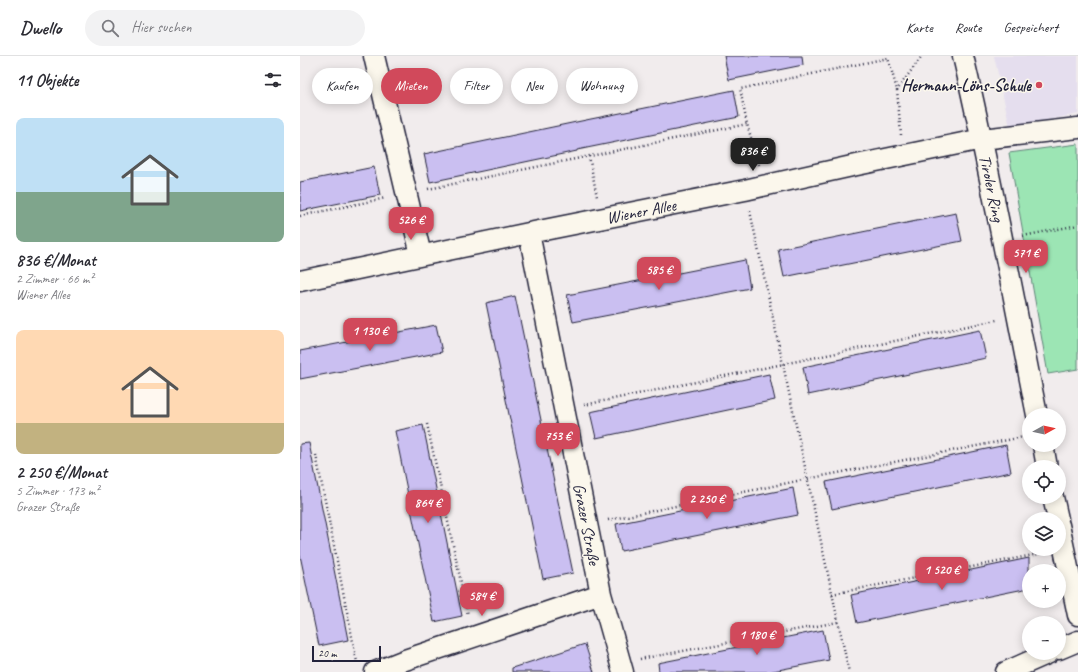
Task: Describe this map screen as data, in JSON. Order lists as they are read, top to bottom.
{
  "streets": {
    "street": ["Tiroler Ring", "Wiener Allee", "Grazer Straße"]
  },
  "crossings": [
    ["Tiroler Ring", "Wiener Allee"],
    ["Wiener Allee", "Grazer Straße"]
  ],
  "places": ["Hermann-Löns-Schule"],
  "scale_bar": "20 m",
  "north": "right",
  "page": {
    "header": "Dwello",
    "search": "Hier suchen",
    "nav": ["Karte", "Route", "Gespeichert"],
    "heading": "11 Objekte",
    "chip": [
      "Kaufen",
      "Mieten",
      "Filter",
      "Neu",
      "Wohnung"
    ],
    "list": [
      {
        "name": "836 €/Monat",
        "note": "2 Zimmer · 66 m² · Wiener Allee"
      },
      {
        "name": "2 250 €/Monat",
        "note": "5 Zimmer · 173 m² · Grazer Straße"
      }
    ],
    "price": [
      "836 €",
      "526 €",
      "571 €",
      "585 €",
      "1 130 €",
      "753 €",
      "2 250 €",
      "864 €",
      "1 520 €",
      "584 €",
      "1 180 €"
    ],
    "map_buttons": ["+", "−"],
    "scale": "20 m"
  }
}
